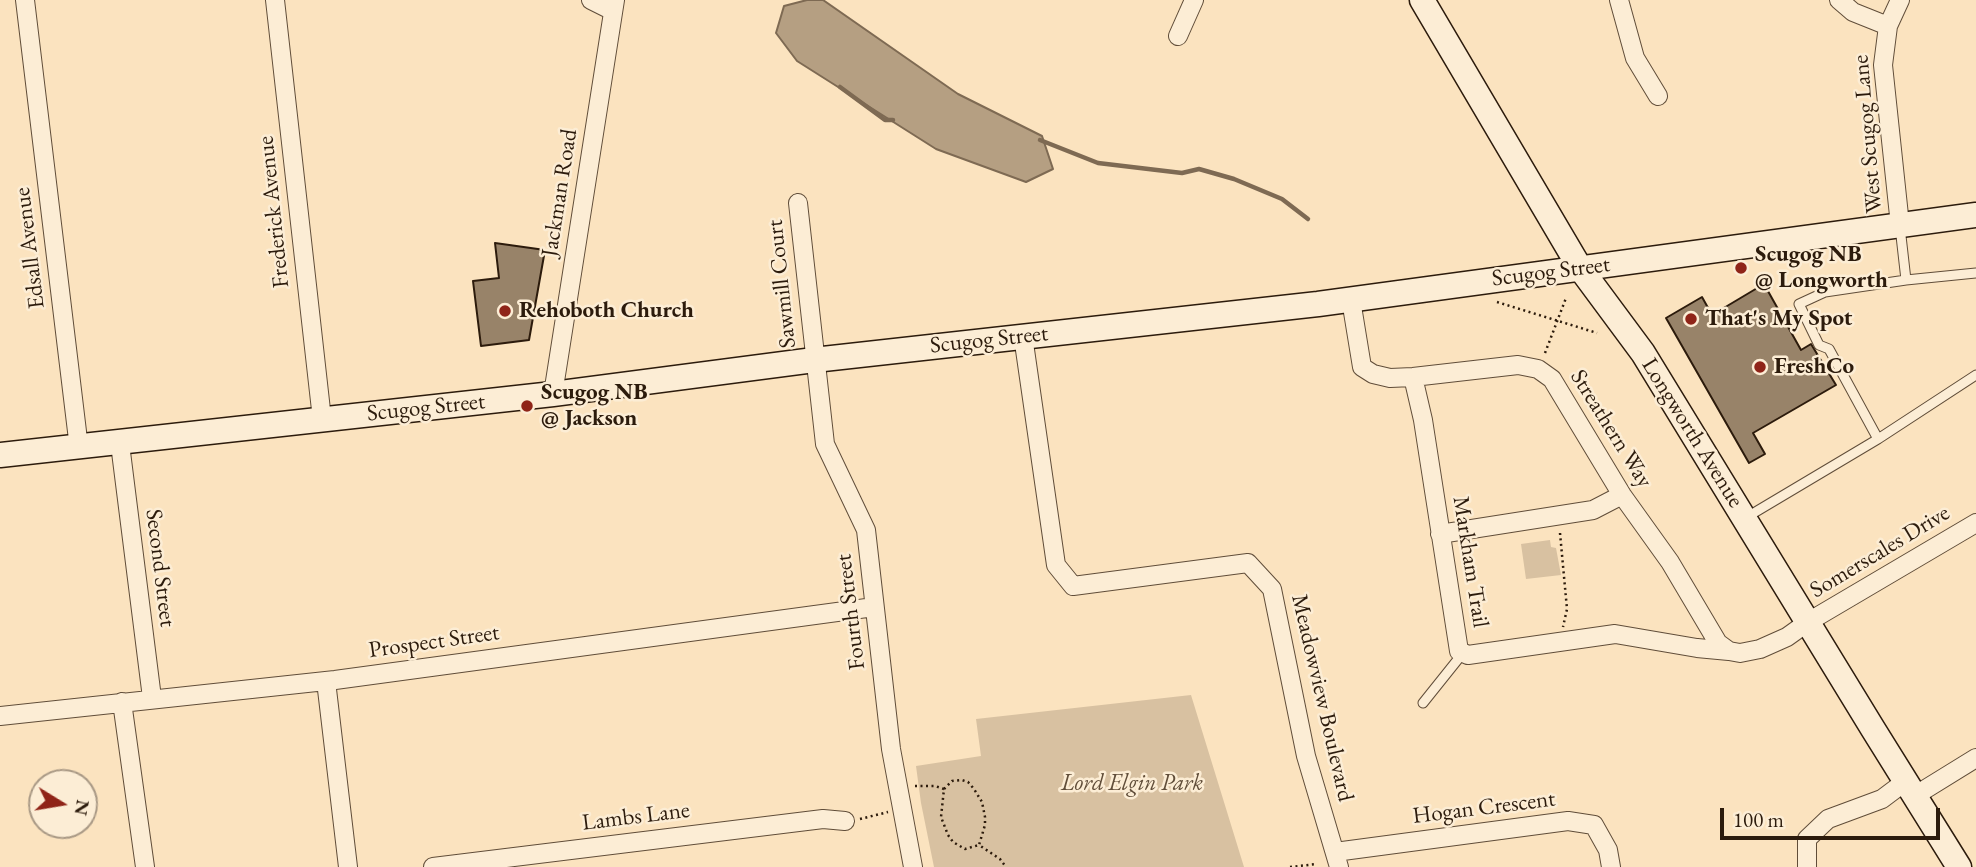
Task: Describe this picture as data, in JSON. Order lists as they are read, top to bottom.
{
  "streets": {
    "street": [
      "West Scugog Lane",
      "Jackman Road",
      "Frederick Avenue",
      "Edsall Avenue",
      "Scugog Street",
      "Sawmill Court",
      "Streathern Way",
      "Longworth Avenue",
      "Somerscales Drive",
      "Markham Trail",
      "Second Street",
      "Fourth Street",
      "Prospect Street",
      "Meadowview Boulevard",
      "Hogan Crescent",
      "Lambs Lane"
    ]
  },
  "crossings": [
    ["West Scugog Lane", "Scugog Street"],
    ["Jackman Road", "Scugog Street"],
    ["Frederick Avenue", "Scugog Street"],
    ["Edsall Avenue", "Scugog Street"],
    ["Scugog Street", "Sawmill Court"],
    ["Scugog Street", "Streathern Way"],
    ["Scugog Street", "Longworth Avenue"],
    ["Scugog Street", "Second Street"],
    ["Scugog Street", "Fourth Street"],
    ["Scugog Street", "Meadowview Boulevard"],
    ["Sawmill Court", "Fourth Street"],
    ["Streathern Way", "Markham Trail"],
    ["Longworth Avenue", "Somerscales Drive"],
    ["Second Street", "Prospect Street"],
    ["Fourth Street", "Prospect Street"],
    ["Meadowview Boulevard", "Hogan Crescent"]
  ],
  "parks": ["Lord Elgin Park"],
  "places": [
    "Scugog NB @ Longworth",
    "Rehoboth Church",
    "That's My Spot",
    "FreshCo",
    "Scugog NB @ Jackson"
  ],
  "scale_bar": "100 m",
  "north": "right"
}
